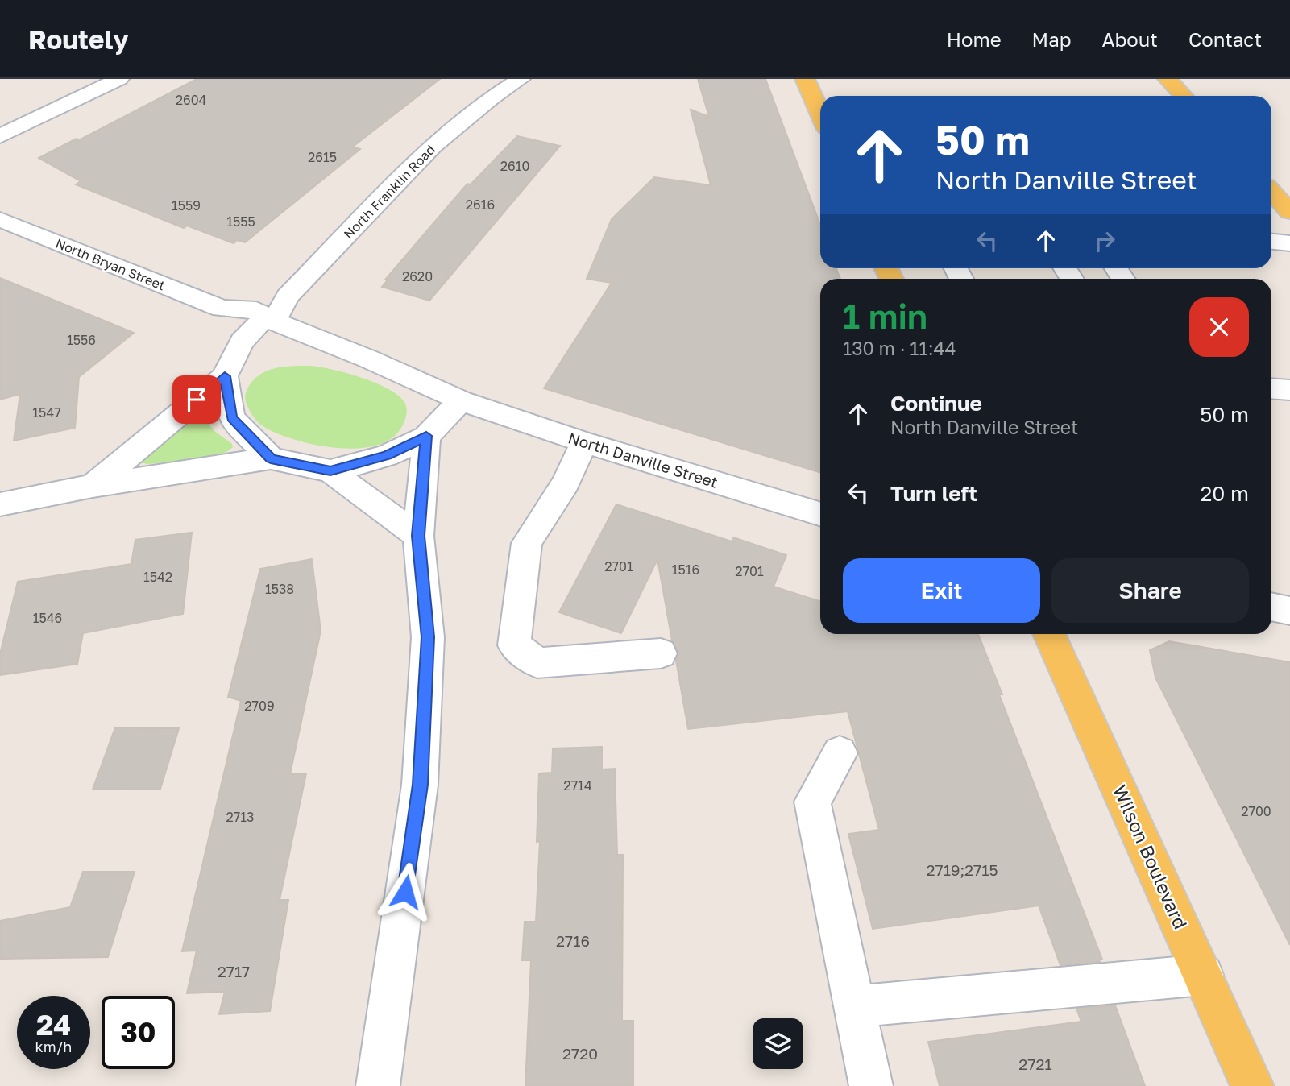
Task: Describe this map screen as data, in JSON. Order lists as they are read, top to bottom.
{
  "streets": {
    "main road": ["Wilson Boulevard"],
    "street": ["North Franklin Road", "North Bryan Street", "North Danville Street"]
  },
  "crossings": [
    ["North Franklin Road", "North Bryan Street"],
    ["North Franklin Road", "North Danville Street"],
    ["North Bryan Street", "North Danville Street"]
  ],
  "house_numbers": [
    "2604",
    "2615",
    "2610",
    "2616",
    "1559",
    "1555",
    "2620",
    "1556",
    "1547",
    "2701",
    "1516",
    "2701",
    "1542",
    "1538",
    "1546",
    "2709",
    "2714",
    "2700",
    "2713",
    "2719;2715",
    "2716",
    "2717",
    "2720",
    "2721"
  ],
  "page": {
    "header": "Routely",
    "nav": [
      "Home",
      "Map",
      "About",
      "Contact"
    ],
    "turn": ["50 m", "North Danville Street"],
    "heading": ["1 min", "130 m · 11:44"],
    "list": [
      {
        "name": "Continue",
        "note": "North Danville Street",
        "value": "50 m"
      },
      {
        "name": "Turn left",
        "value": "20 m"
      }
    ],
    "buttons": ["Exit", "Share"],
    "speed": "24 km/h",
    "limit": "30"
  }
}
